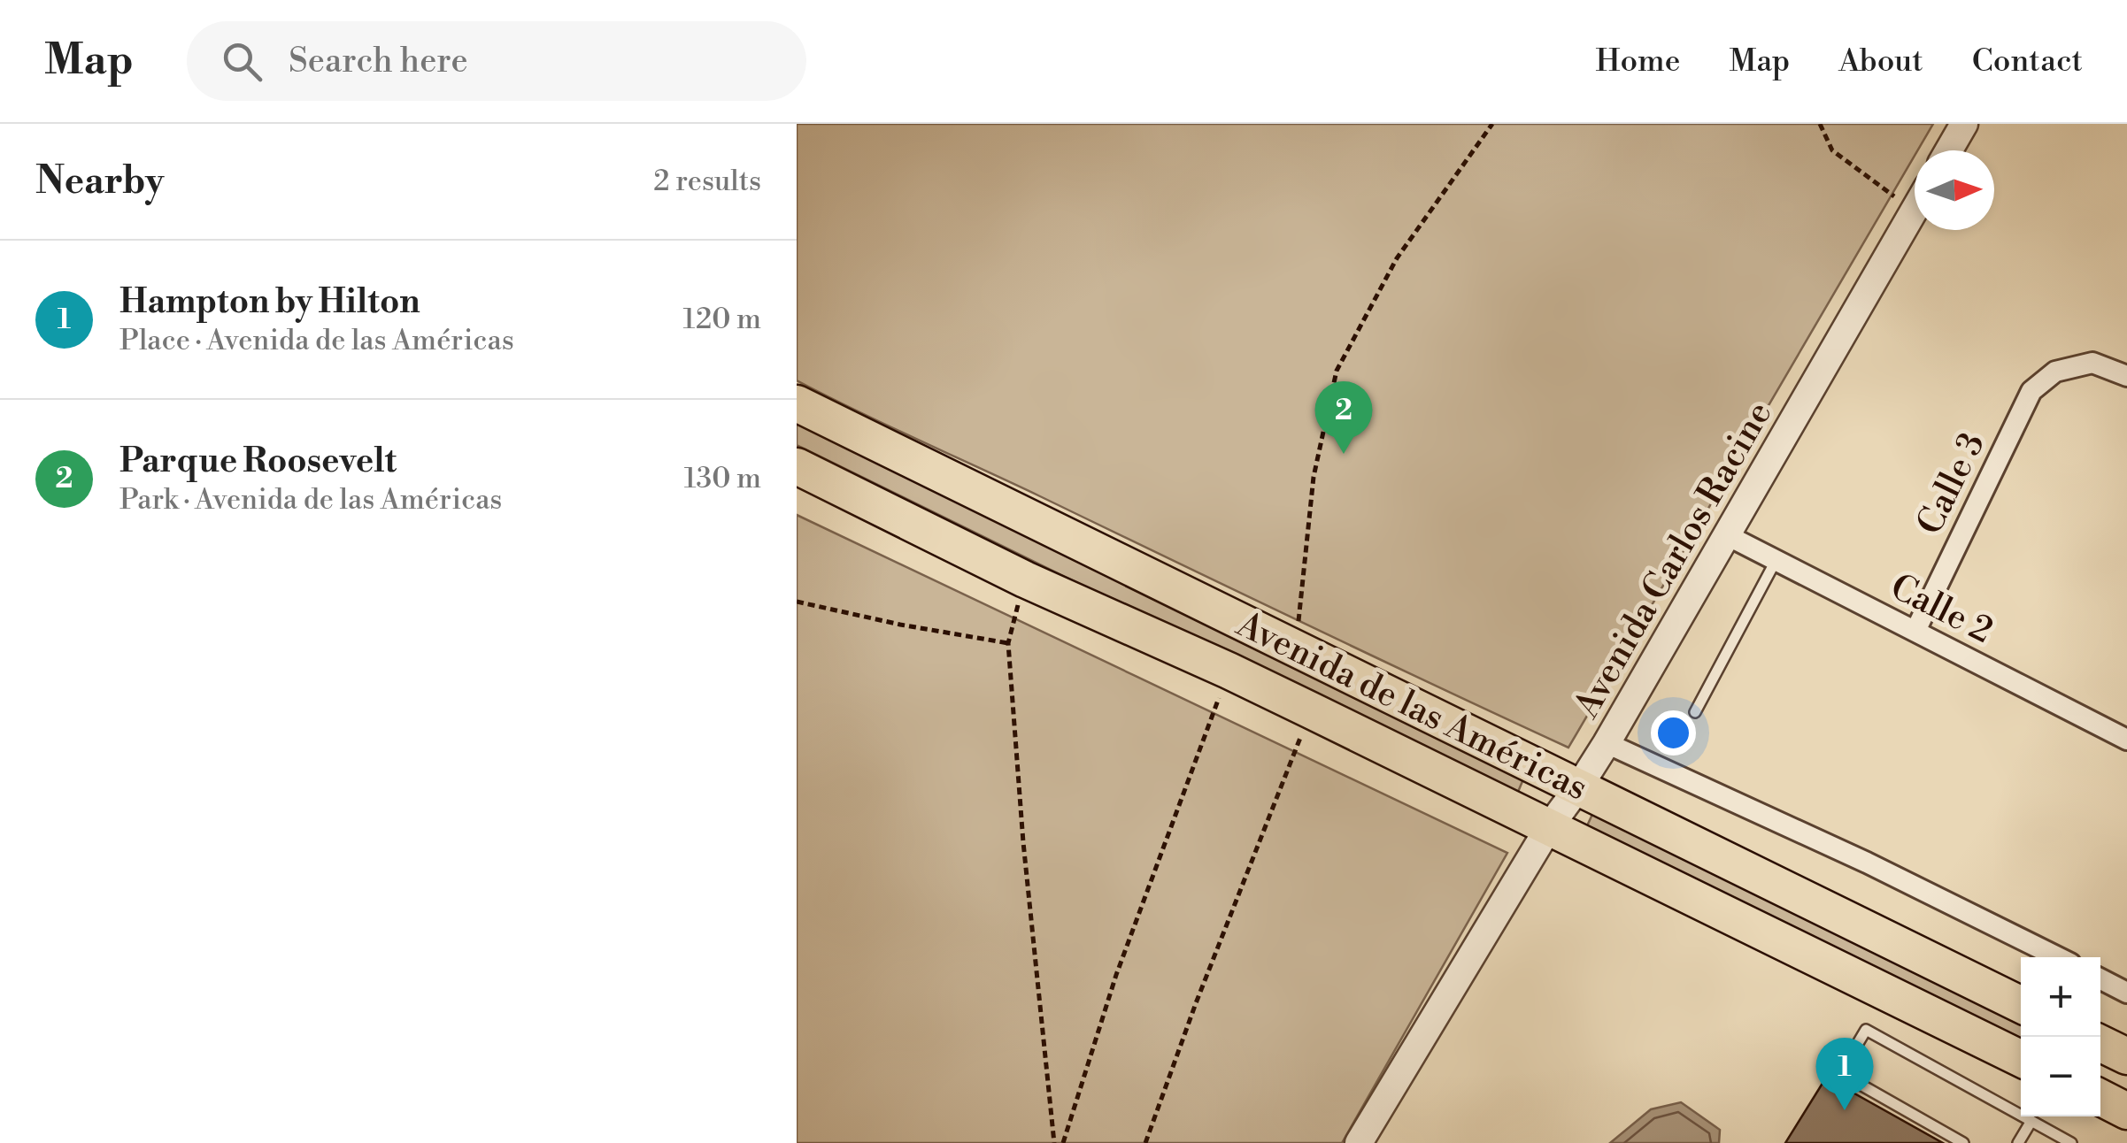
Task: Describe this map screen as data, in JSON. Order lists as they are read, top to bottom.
{
  "streets": {
    "highway": ["Avenida de las Américas"],
    "street": ["Calle 3", "Avenida Carlos Racine", "Calle 2"]
  },
  "crossings": [
    ["Calle 3", "Calle 2"],
    ["Avenida Carlos Racine", "Calle 2"],
    ["Avenida Carlos Racine", "Avenida de las Américas"]
  ],
  "north": "right",
  "page": {
    "header": "Map",
    "search": "Search here",
    "nav": [
      "Home",
      "Map",
      "About",
      "Contact"
    ],
    "heading": ["Nearby", "2 results"],
    "list": [
      {
        "mark": "1",
        "name": "Hampton by Hilton",
        "note": "Place · Avenida de las Américas",
        "value": "120 m"
      },
      {
        "mark": "2",
        "name": "Parque Roosevelt",
        "note": "Park · Avenida de las Américas",
        "value": "130 m"
      }
    ],
    "pins": ["2", "1"],
    "map_buttons": ["+", "−"]
  }
}
